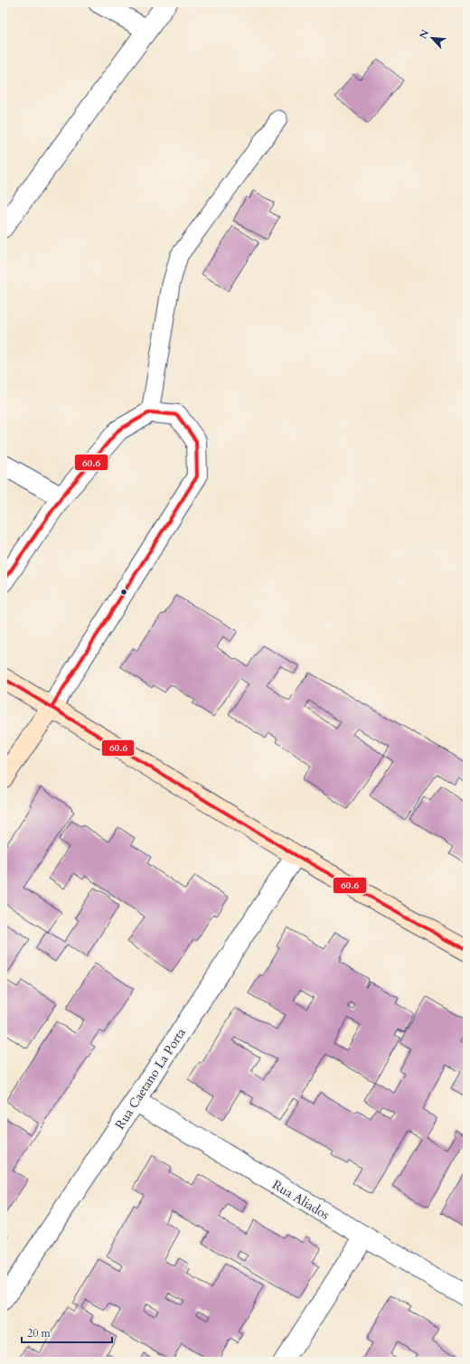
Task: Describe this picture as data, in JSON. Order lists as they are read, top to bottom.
{
  "streets": {
    "street": ["Rua Caetano La Porta", "Rua Aliados"]
  },
  "crossings": [
    ["Rua Caetano La Porta", "Rua Aliados"]
  ],
  "lines": ["transit line 60.6"],
  "scale_bar": "20 m",
  "north": "top left"
}
